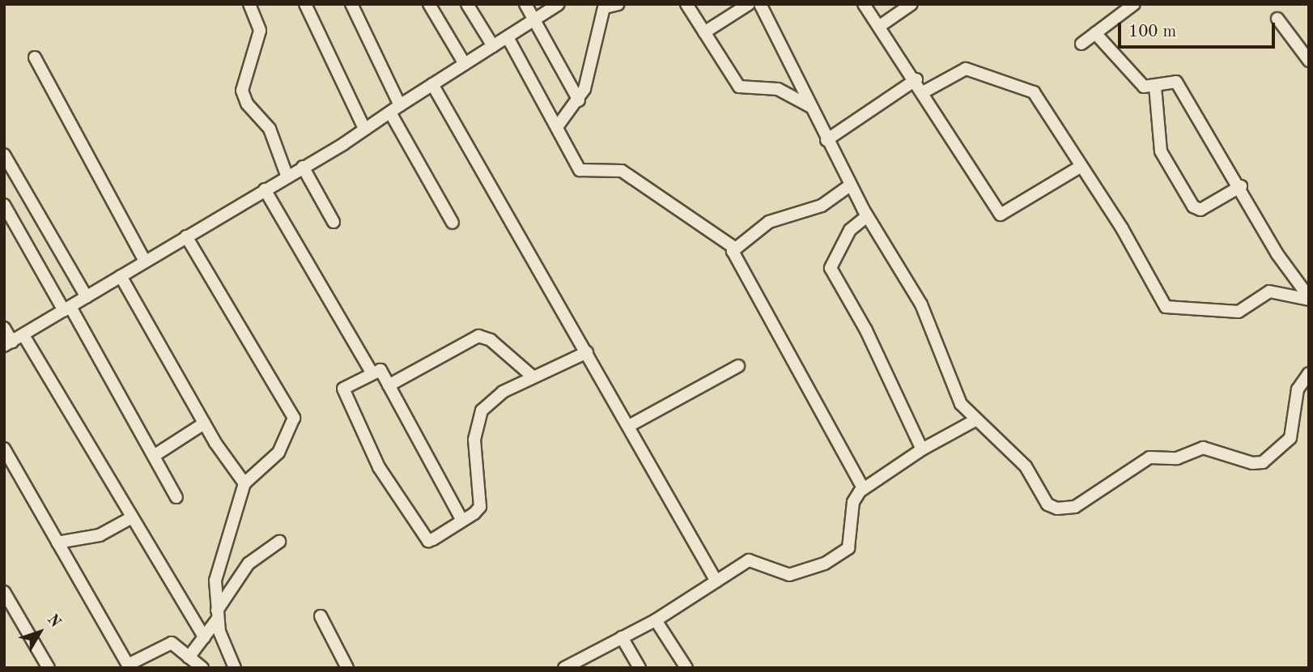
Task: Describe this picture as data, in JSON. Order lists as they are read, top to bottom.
{
  "scale_bar": "100 m",
  "north": "top right"
}
